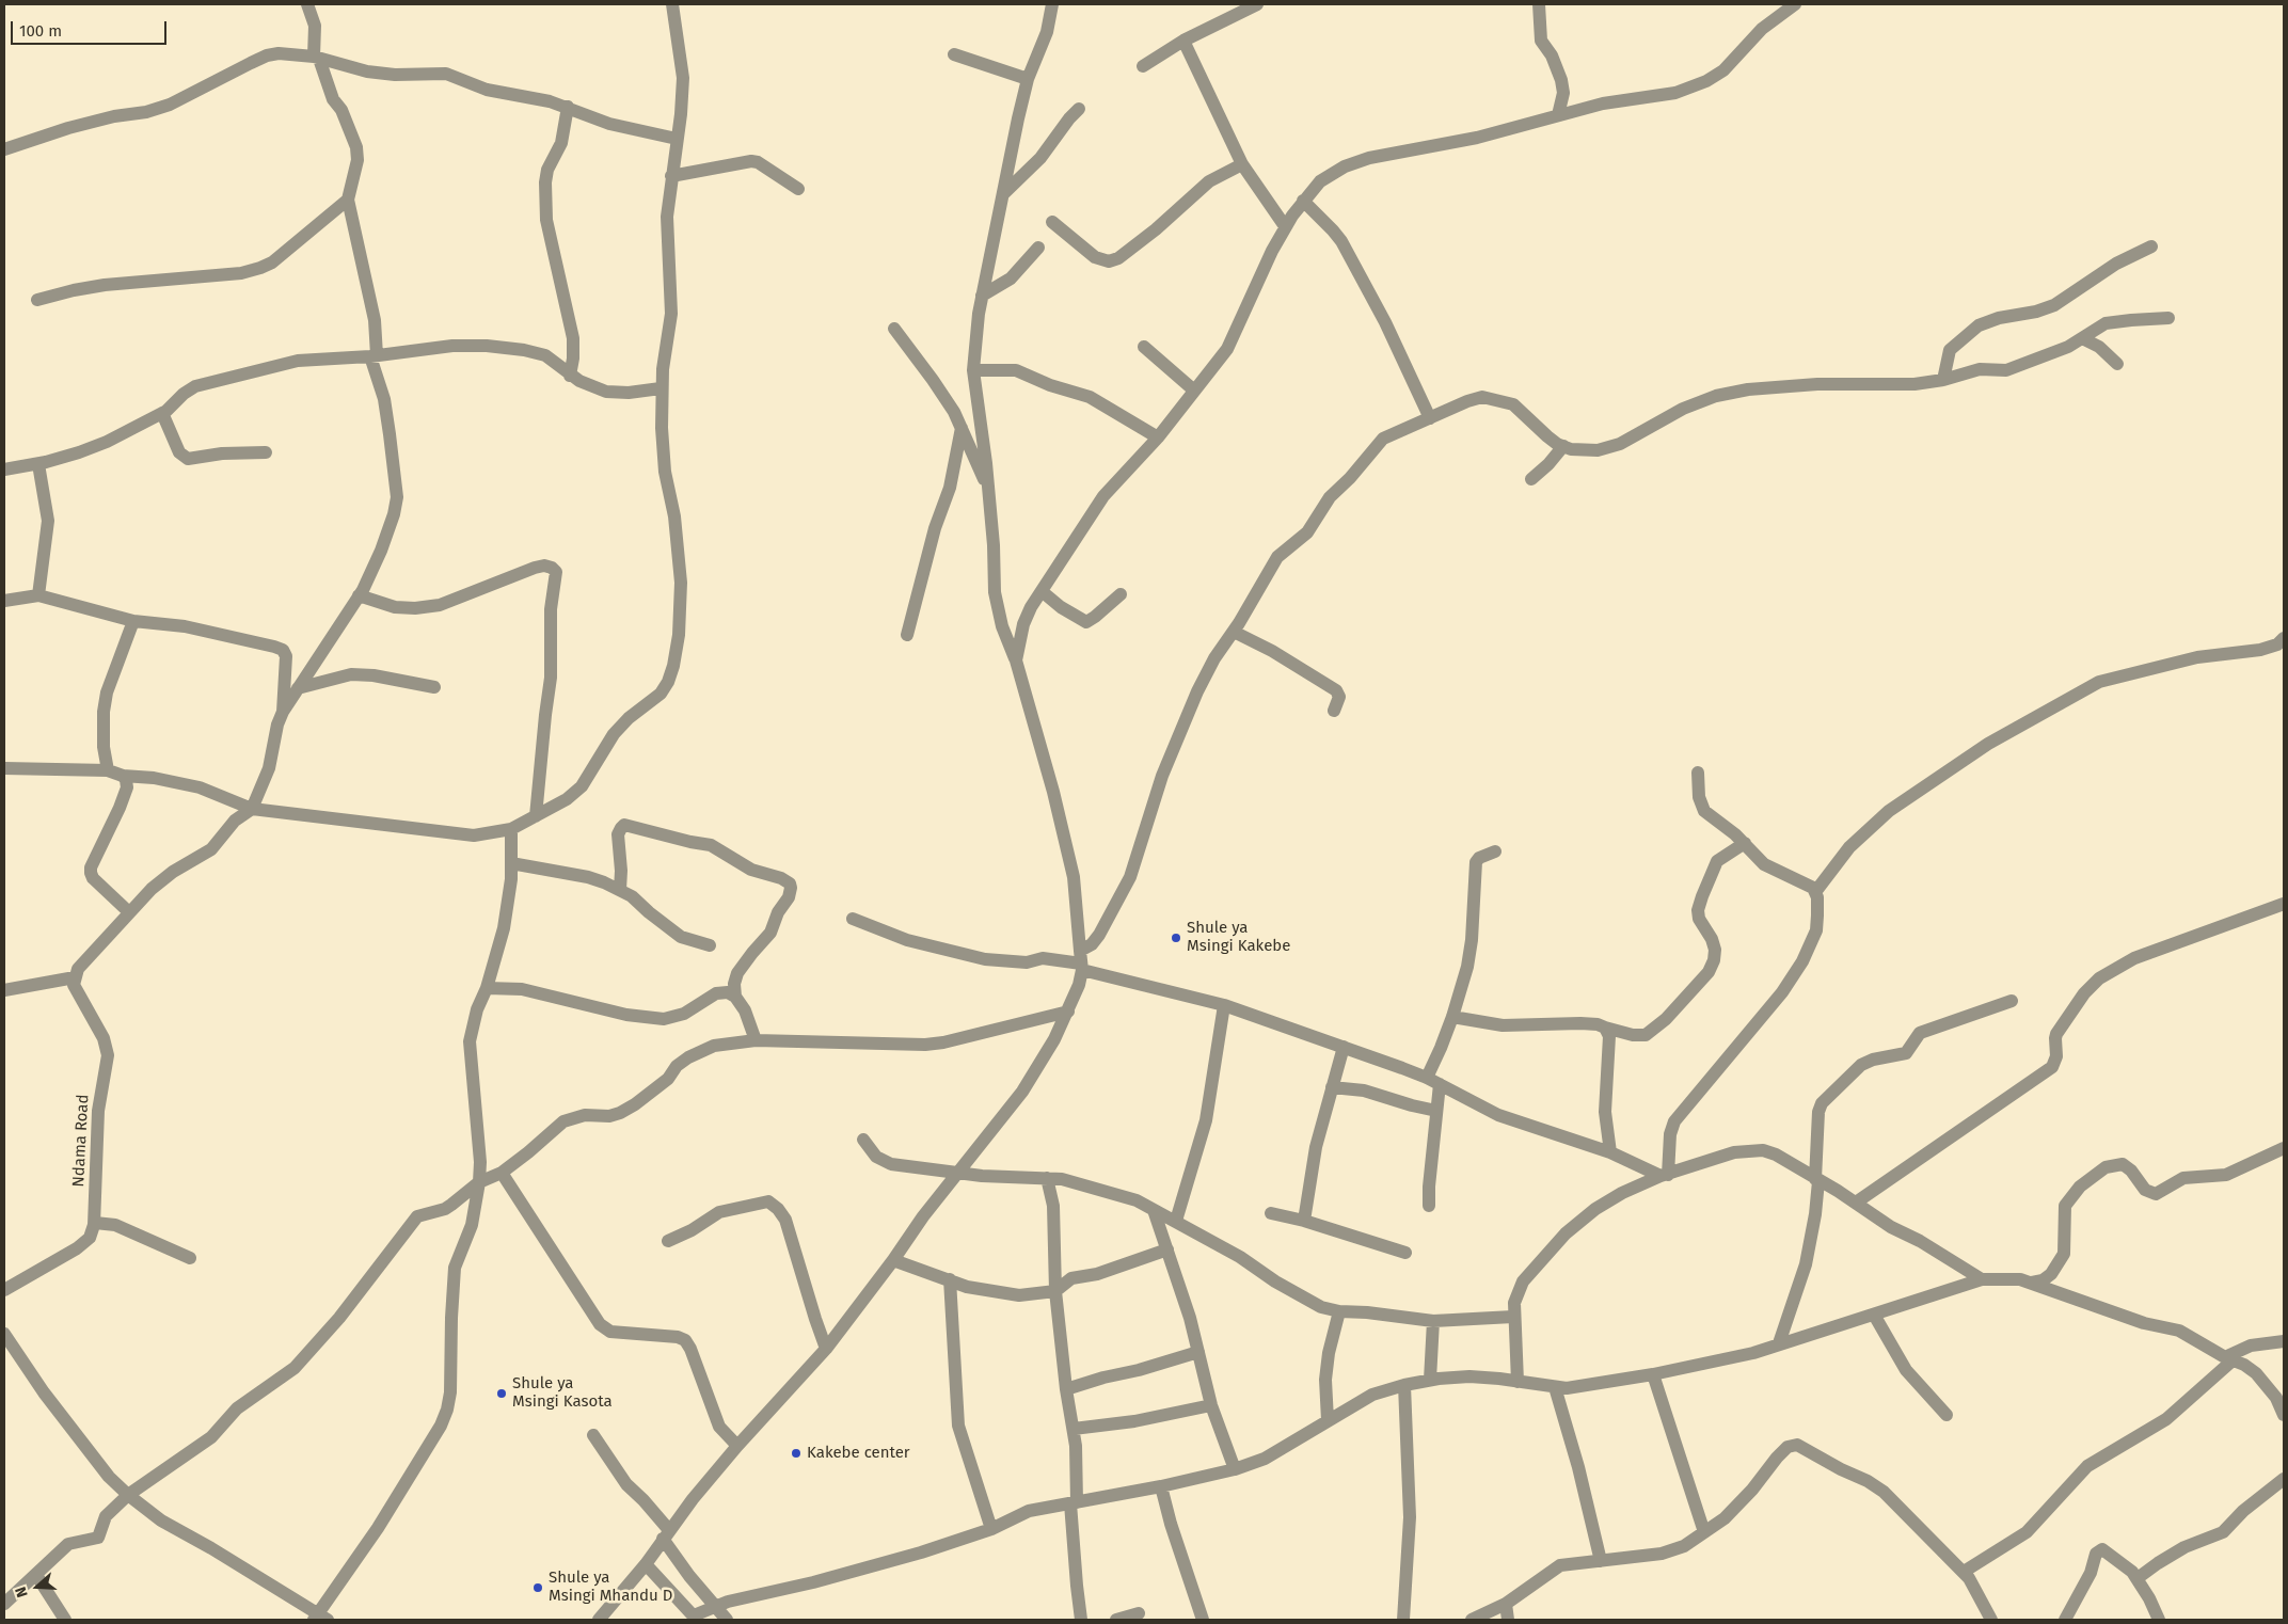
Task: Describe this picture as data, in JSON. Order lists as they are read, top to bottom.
{
  "streets": {
    "street": ["Ndama Road"]
  },
  "places": [
    "Shule ya Msingi Kakebe",
    "Shule ya Msingi Kasota",
    "Kakebe center",
    "Shule ya Msingi Mhandu D"
  ],
  "scale_bar": "100 m",
  "north": "left"
}
